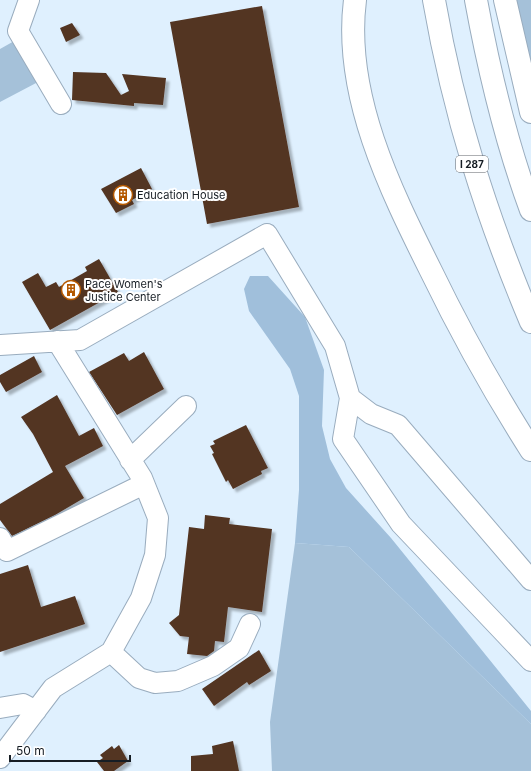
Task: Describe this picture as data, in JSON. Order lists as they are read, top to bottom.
{
  "streets": {
    "main road": ["I 287"]
  },
  "places": {
    "building": ["Education House", "Pace Women's Justice Center"]
  },
  "scale_bar": "50 m"
}
